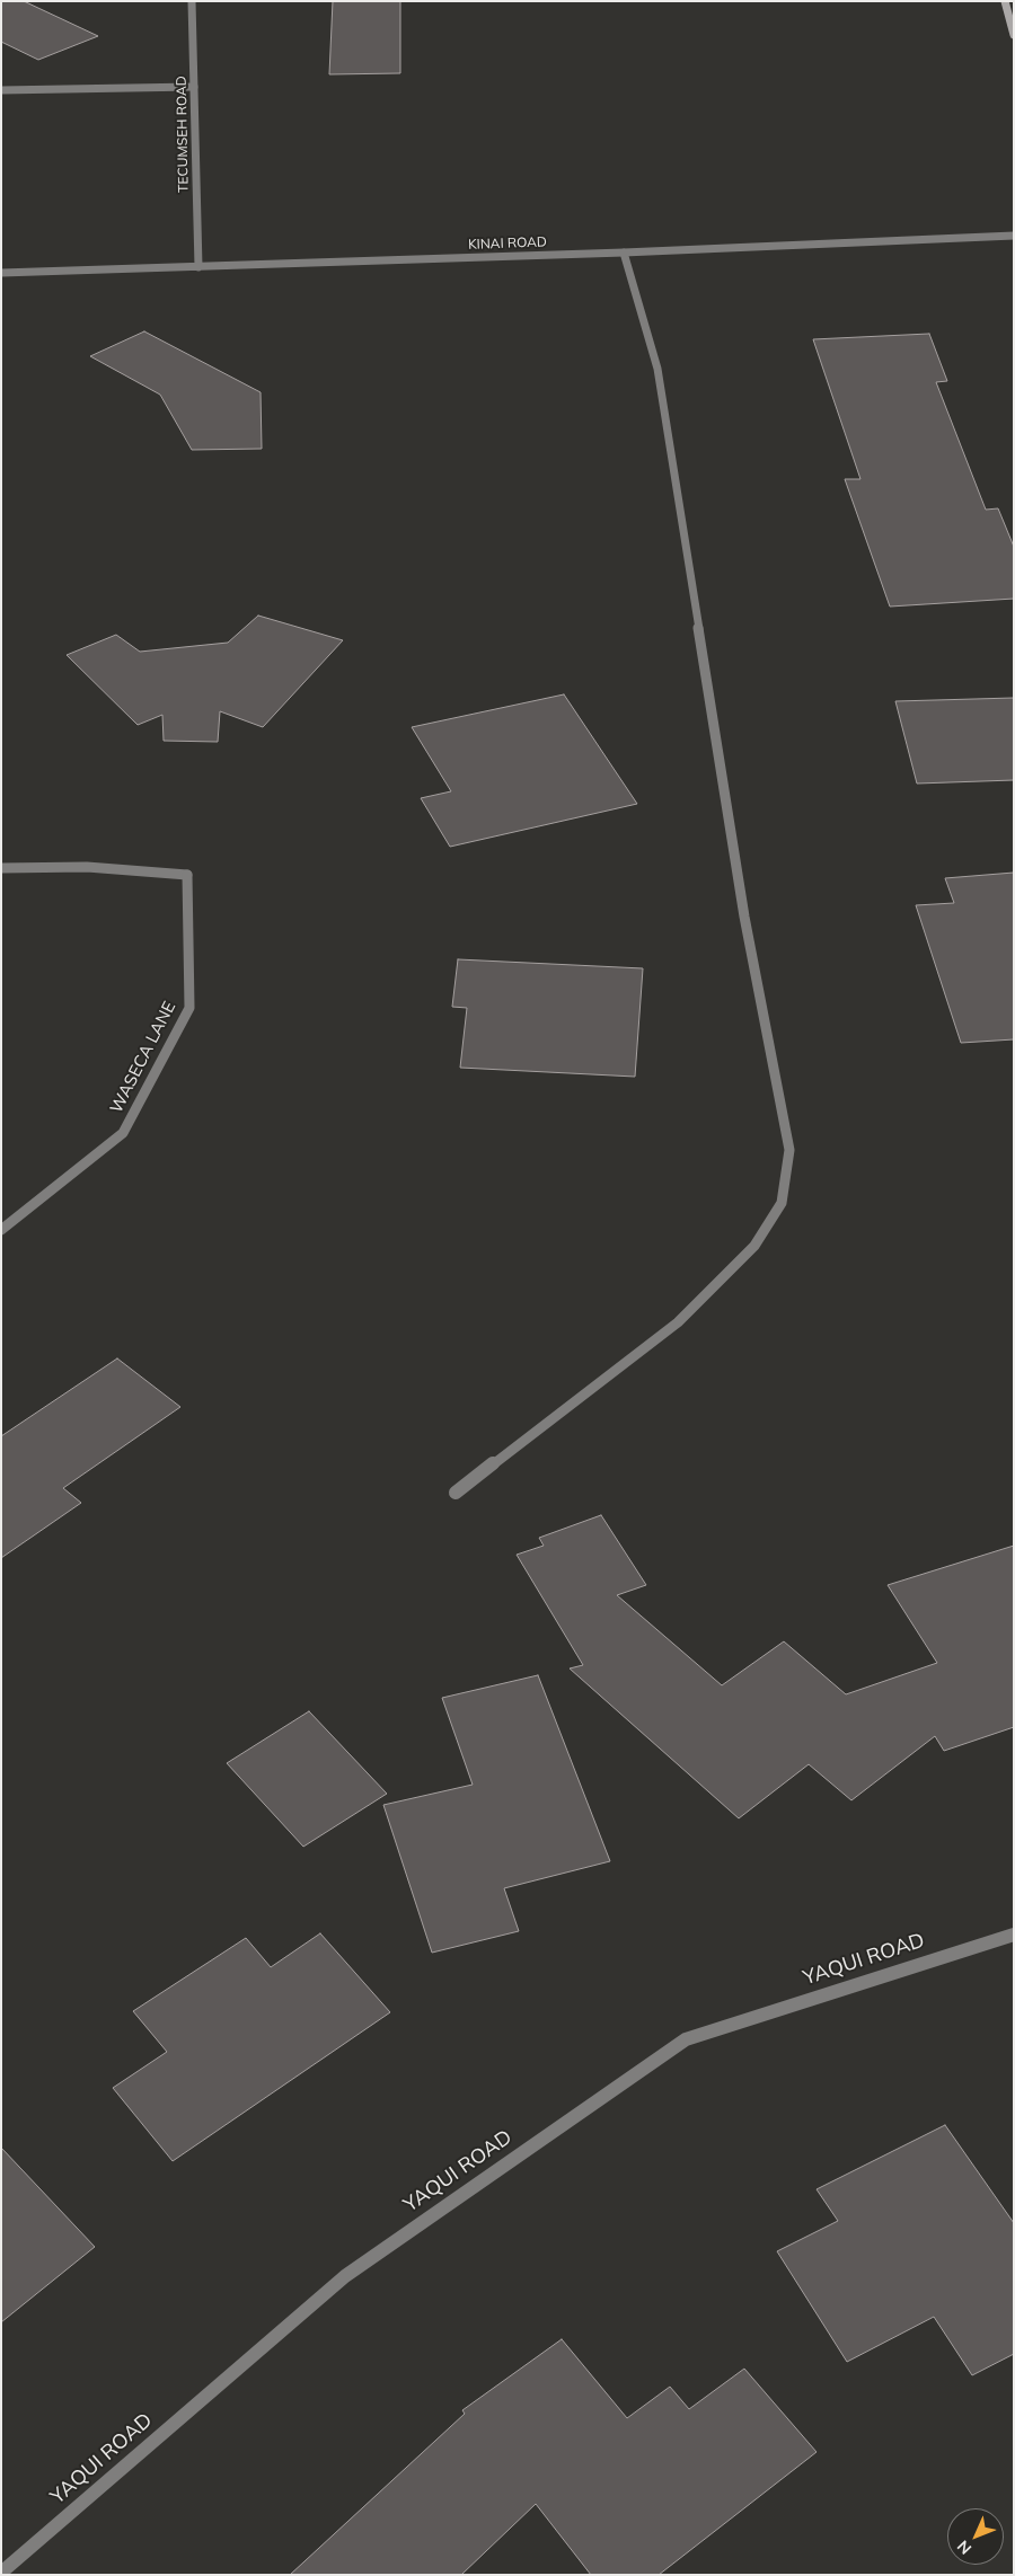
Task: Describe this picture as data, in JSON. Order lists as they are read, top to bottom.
{
  "streets": {
    "street": [
      "TECUMSEH ROAD",
      "KINAI ROAD",
      "WASECA LANE",
      "YAQUI ROAD"
    ]
  },
  "crossings": [
    ["TECUMSEH ROAD", "KINAI ROAD"]
  ],
  "north": "bottom left"
}
